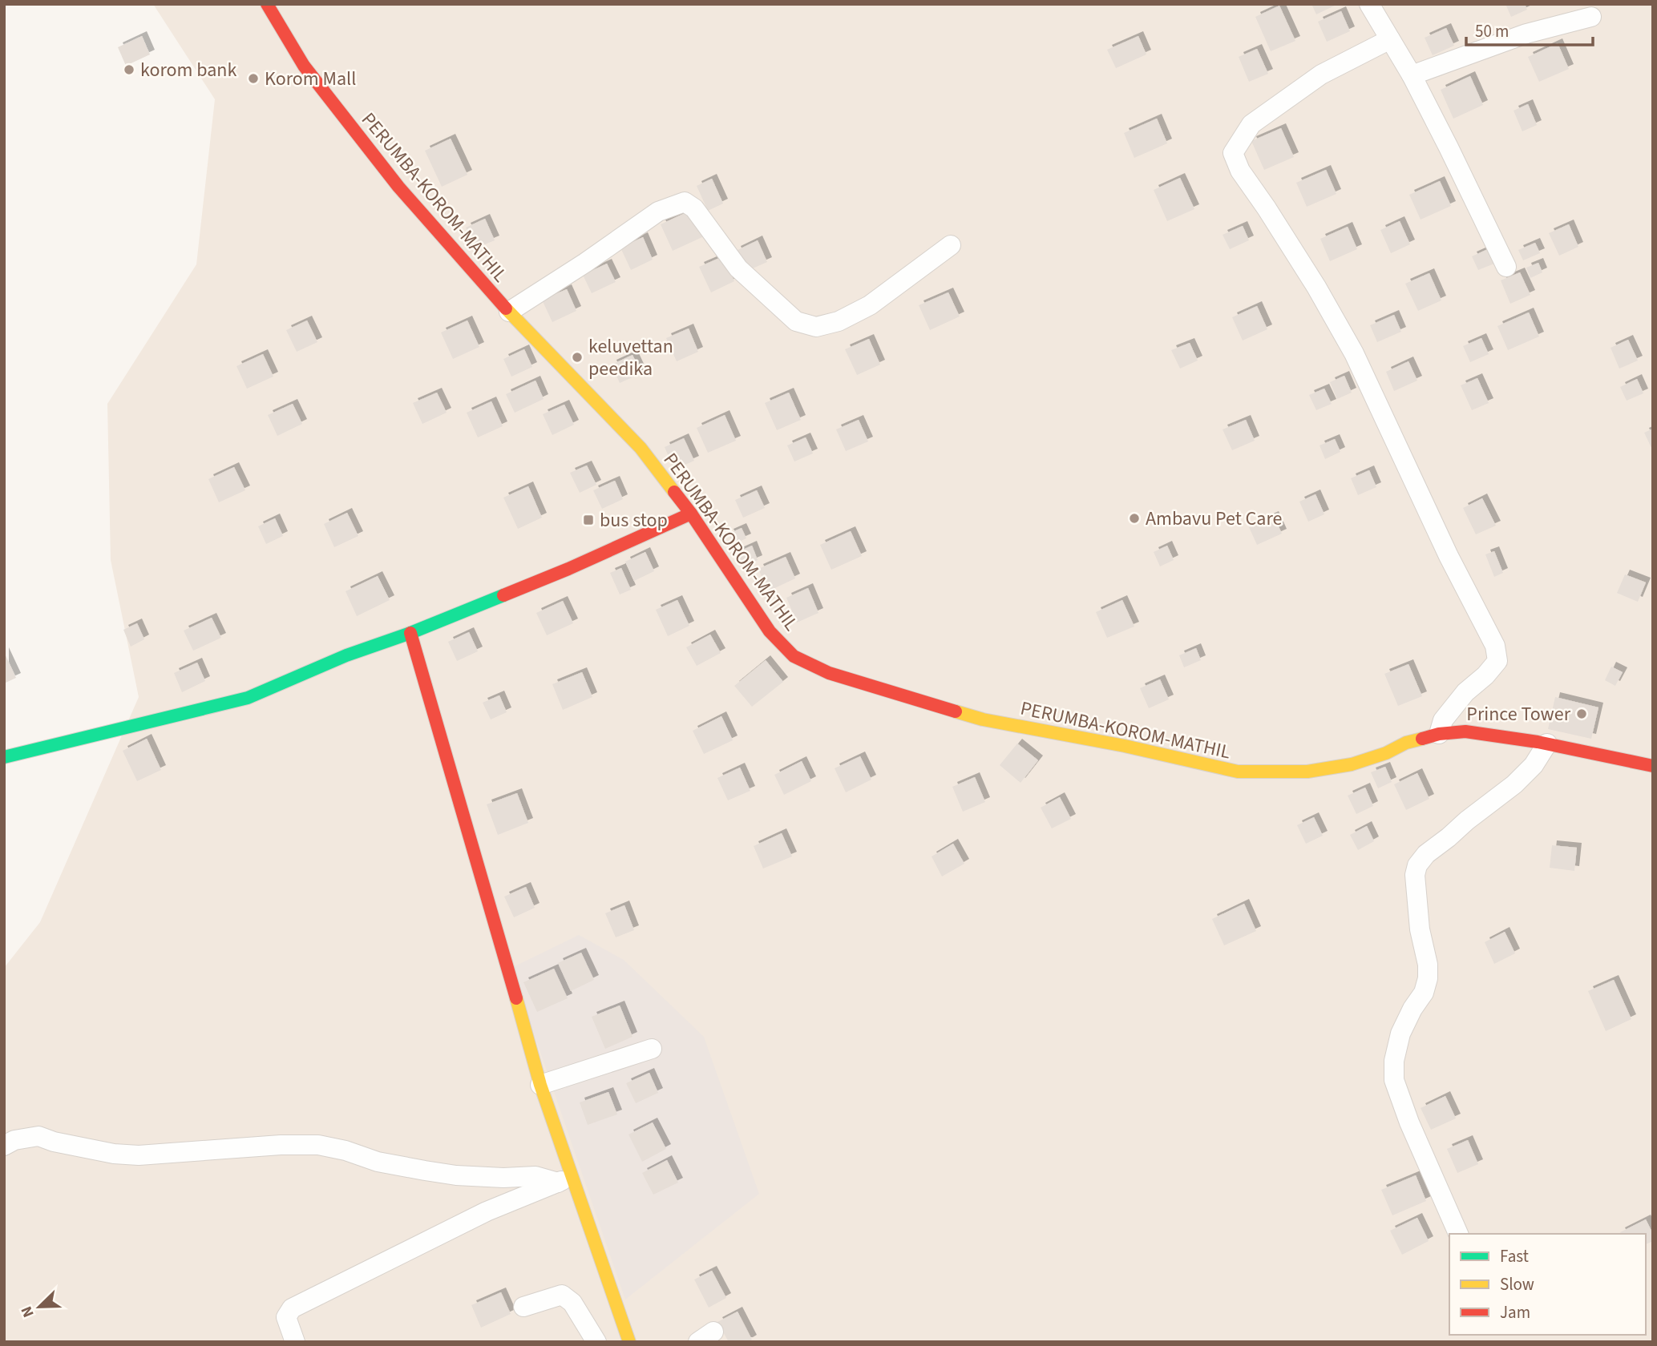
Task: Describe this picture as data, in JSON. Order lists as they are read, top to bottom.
{
  "streets": {
    "street": ["PERUMBA-KOROM-MATHIL"]
  },
  "places": {
    "other": [
      "korom bank",
      "Korom Mall",
      "keluvettan peedika",
      "Ambavu Pet Care",
      "Prince Tower"
    ],
    "transit": ["bus stop"]
  },
  "legend": ["Fast", "Slow", "Jam"],
  "scale_bar": "50 m",
  "north": "bottom left"
}
